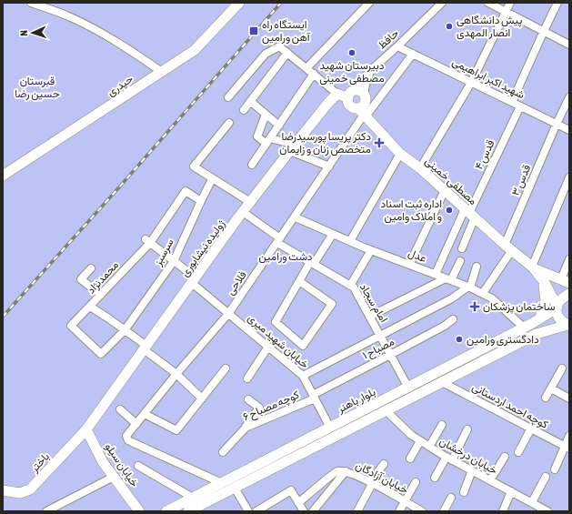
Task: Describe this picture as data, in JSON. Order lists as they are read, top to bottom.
{
  "streets": {
    "main road": [
      "حیدری",
      "مصطفی خمینی",
      "ژولیده نیشابوری",
      "بلوار باهنر",
      "باختر",
      "خیابان سیلو"
    ],
    "street": [
      "حافظ",
      "شهید اکبر ابراهیمی",
      "قدس ۴",
      "قدس ۳",
      "سرسبز",
      "عدل",
      "محمدنژاد",
      "فلاحی",
      "امام سجاد",
      "خیابان شهید میری",
      "مصباح ۱",
      "کوچه مصباح ۶",
      "کوچه احمد اردستانی",
      "خیابان درخشان",
      "خیابان آزادگان"
    ]
  },
  "crossings": [
    ["حافظ", "شهید اکبر ابراهیمی"],
    ["حافظ", "مصطفی خمینی"],
    ["شهید اکبر ابراهیمی", "قدس ۴"],
    ["شهید اکبر ابراهیمی", "قدس ۳"],
    ["شهید اکبر ابراهیمی", "فلاحی"],
    ["قدس ۴", "مصطفی خمینی"],
    ["قدس ۳", "مصطفی خمینی"],
    ["مصطفی خمینی", "فلاحی"],
    ["ژولیده نیشابوری", "امام سجاد"],
    ["ژولیده نیشابوری", "خیابان شهید میری"],
    ["ژولیده نیشابوری", "باختر"],
    ["ژولیده نیشابوری", "خیابان سیلو"],
    ["سرسبز", "محمدنژاد"],
    ["سرسبز", "خیابان شهید میری"],
    ["عدل", "فلاحی"],
    ["عدل", "بلوار باهنر"],
    ["محمدنژاد", "خیابان شهید میری"],
    ["فلاحی", "امام سجاد"],
    ["فلاحی", "خیابان شهید میری"],
    ["امام سجاد", "مصباح ۱"],
    ["امام سجاد", "بلوار باهنر"],
    ["خیابان شهید میری", "مصباح ۱"],
    ["خیابان شهید میری", "بلوار باهنر"],
    ["خیابان شهید میری", "کوچه مصباح ۶"],
    ["مصباح ۱", "کوچه مصباح ۶"],
    ["بلوار باهنر", "کوچه احمد اردستانی"],
    ["بلوار باهنر", "خیابان درخشان"],
    ["باختر", "خیابان سیلو"]
  ],
  "parks": ["قبرستان حسین رضا", "دشت ورامین"],
  "places": {
    "other": [
      "پیش دانشگاهی انصار المهدی",
      "دبیرستان شهید مصطفی خمینی",
      "اداره ثبت اسناد و املاک وامین",
      "دادگستری ورامین"
    ],
    "transit": ["ایستگاه راه آهن ورامین"],
    "health": ["دکتر پریسا پورسیدرضا متخصص زنان و زایمان", "ساختمان پزشکان"]
  },
  "north": "left"
}
